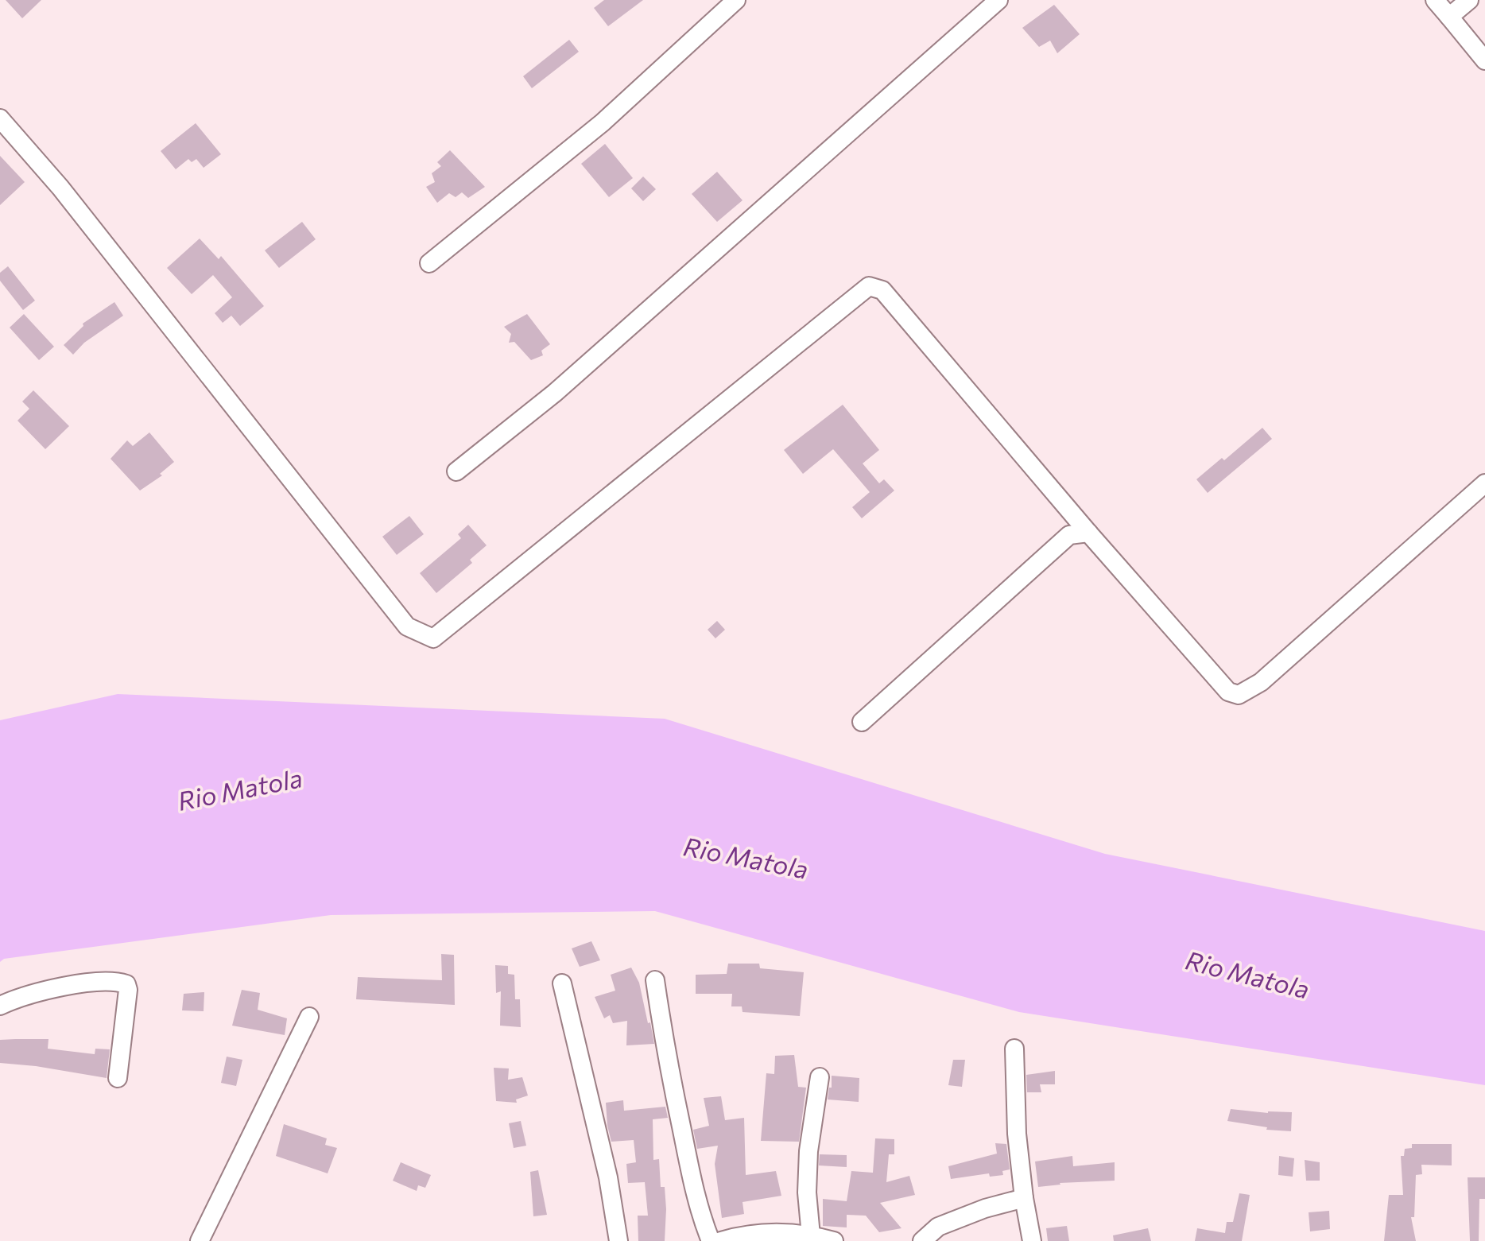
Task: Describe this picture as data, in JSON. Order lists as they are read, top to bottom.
{
  "water": ["Rio Matola"]
}
